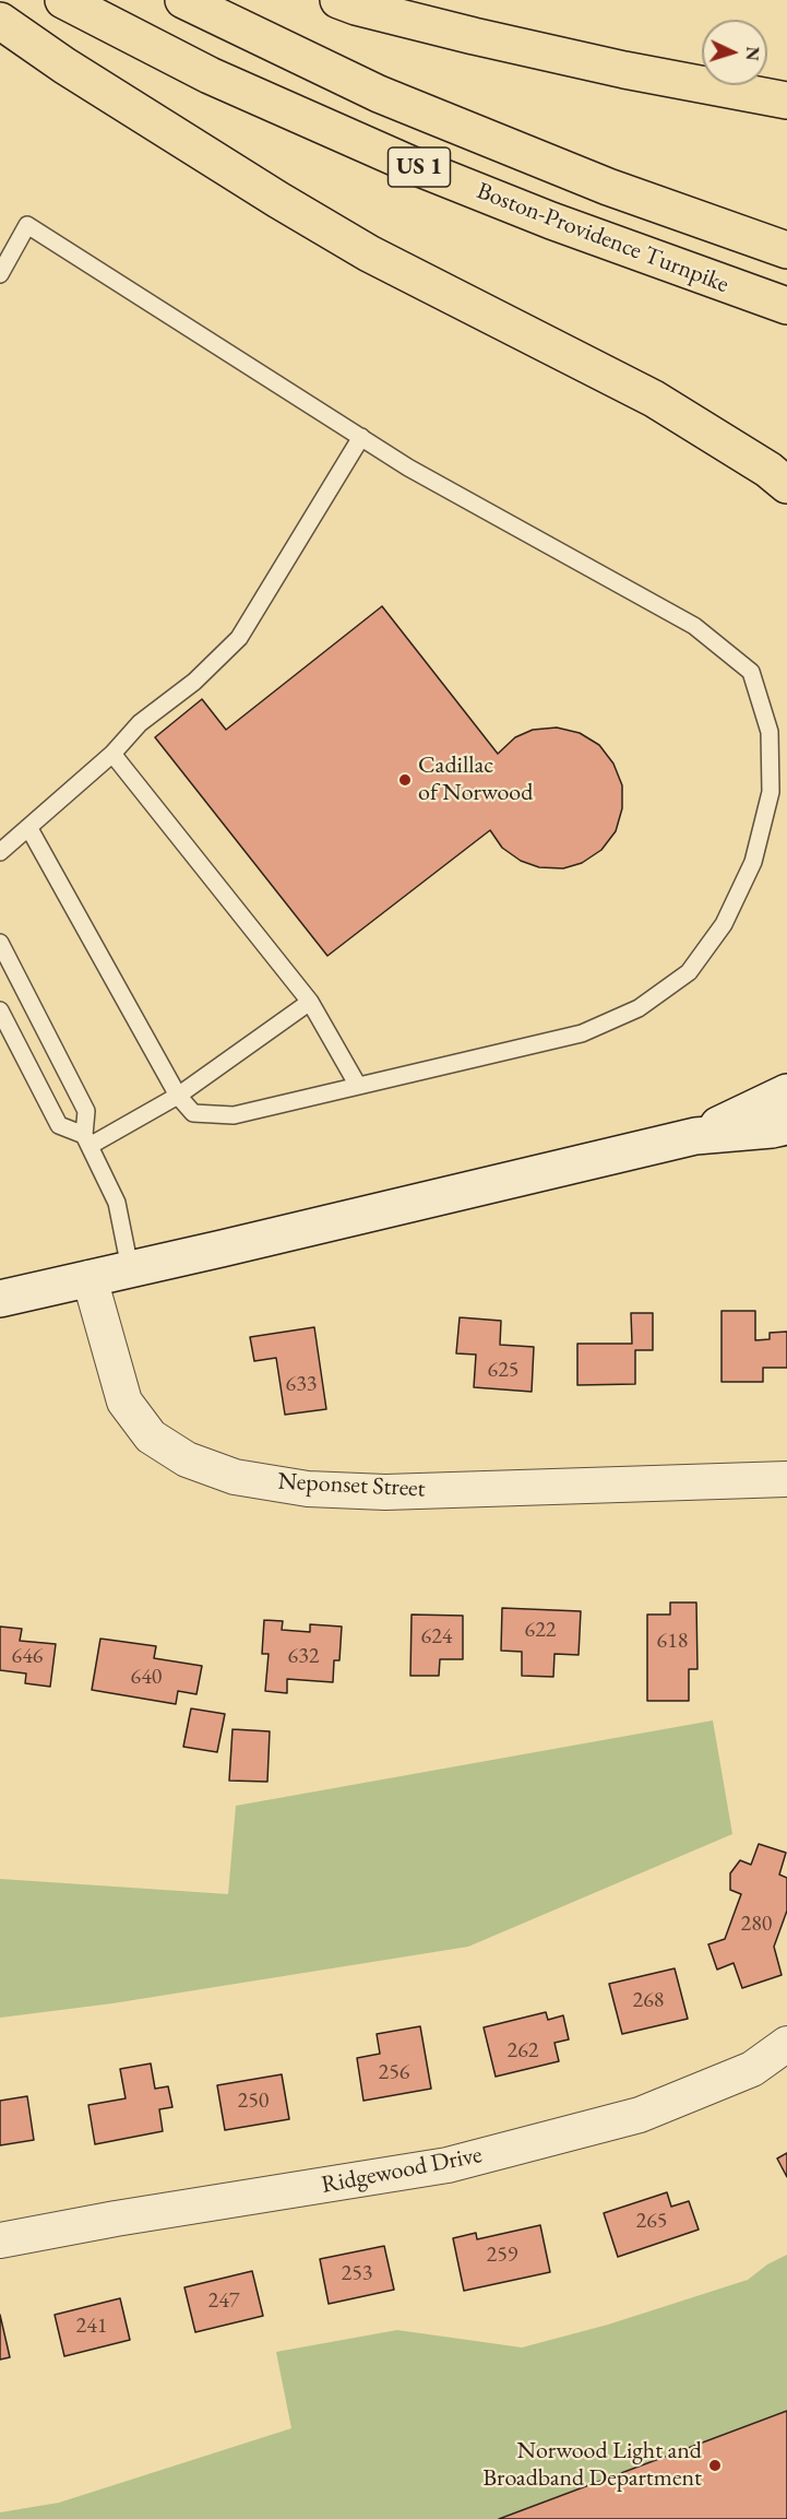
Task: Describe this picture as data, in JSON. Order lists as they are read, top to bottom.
{
  "streets": {
    "main road": ["US 1", "Boston-Providence Turnpike"],
    "street": ["Neponset Street", "Ridgewood Drive"]
  },
  "places": ["Cadillac of Norwood", "Norwood Light and Broadband Department"],
  "house_numbers": [
    "625",
    "633",
    "622",
    "624",
    "618",
    "646",
    "632",
    "640",
    "280",
    "268",
    "262",
    "256",
    "250",
    "265",
    "259",
    "253",
    "247",
    "241"
  ],
  "north": "right"
}
